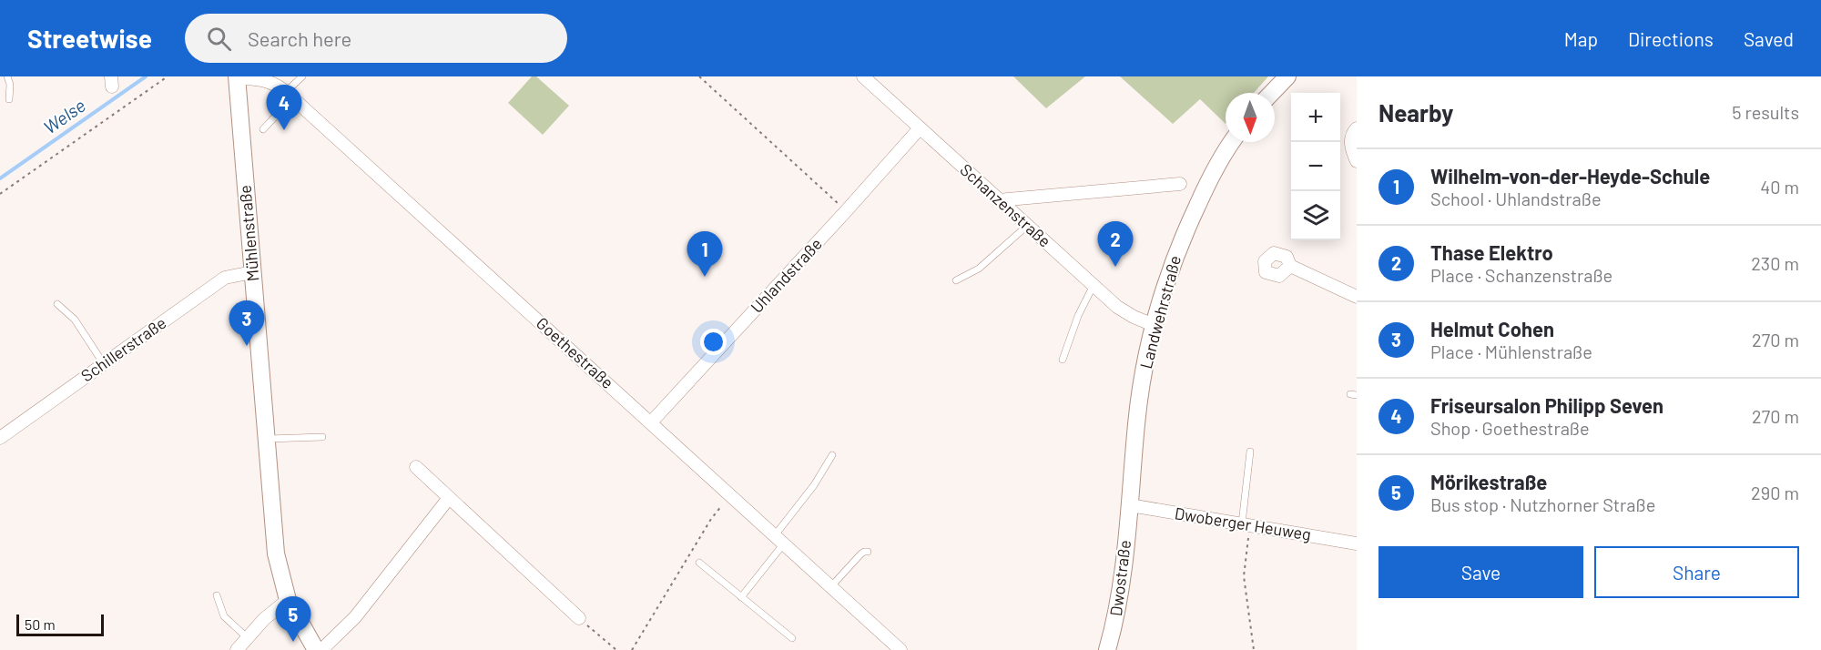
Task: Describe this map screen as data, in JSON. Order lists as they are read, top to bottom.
{
  "streets": {
    "main road": ["Mühlenstraße", "Landwehrstraße", "Dwostraße"],
    "street": [
      "Schanzenstraße",
      "Uhlandstraße",
      "Schillerstraße",
      "Goethestraße",
      "Dwoberger Heuweg"
    ]
  },
  "crossings": [
    ["Schanzenstraße", "Uhlandstraße"],
    ["Schanzenstraße", "Landwehrstraße"],
    ["Mühlenstraße", "Schillerstraße"],
    ["Mühlenstraße", "Goethestraße"],
    ["Uhlandstraße", "Goethestraße"],
    ["Landwehrstraße", "Dwoberger Heuweg"],
    ["Landwehrstraße", "Dwostraße"],
    ["Dwoberger Heuweg", "Dwostraße"]
  ],
  "water": ["Welse"],
  "scale_bar": "50 m",
  "north": "bottom",
  "page": {
    "header": "Streetwise",
    "search": "Search here",
    "nav": ["Map", "Directions", "Saved"],
    "heading": ["Nearby", "5 results"],
    "pins": [
      "4",
      "2",
      "1",
      "3",
      "5"
    ],
    "map_buttons": ["+", "−"],
    "list": [
      {
        "mark": "1",
        "name": "Wilhelm-von-der-Heyde-Schule",
        "note": "School · Uhlandstraße",
        "value": "40 m"
      },
      {
        "mark": "2",
        "name": "Thase Elektro",
        "note": "Place · Schanzenstraße",
        "value": "230 m"
      },
      {
        "mark": "3",
        "name": "Helmut Cohen",
        "note": "Place · Mühlenstraße",
        "value": "270 m"
      },
      {
        "mark": "4",
        "name": "Friseursalon Philipp Seven",
        "note": "Shop · Goethestraße",
        "value": "270 m"
      },
      {
        "mark": "5",
        "name": "Mörikestraße",
        "note": "Bus stop · Nutzhorner Straße",
        "value": "290 m"
      }
    ],
    "buttons": ["Save", "Share"],
    "scale": "50 m"
  }
}
